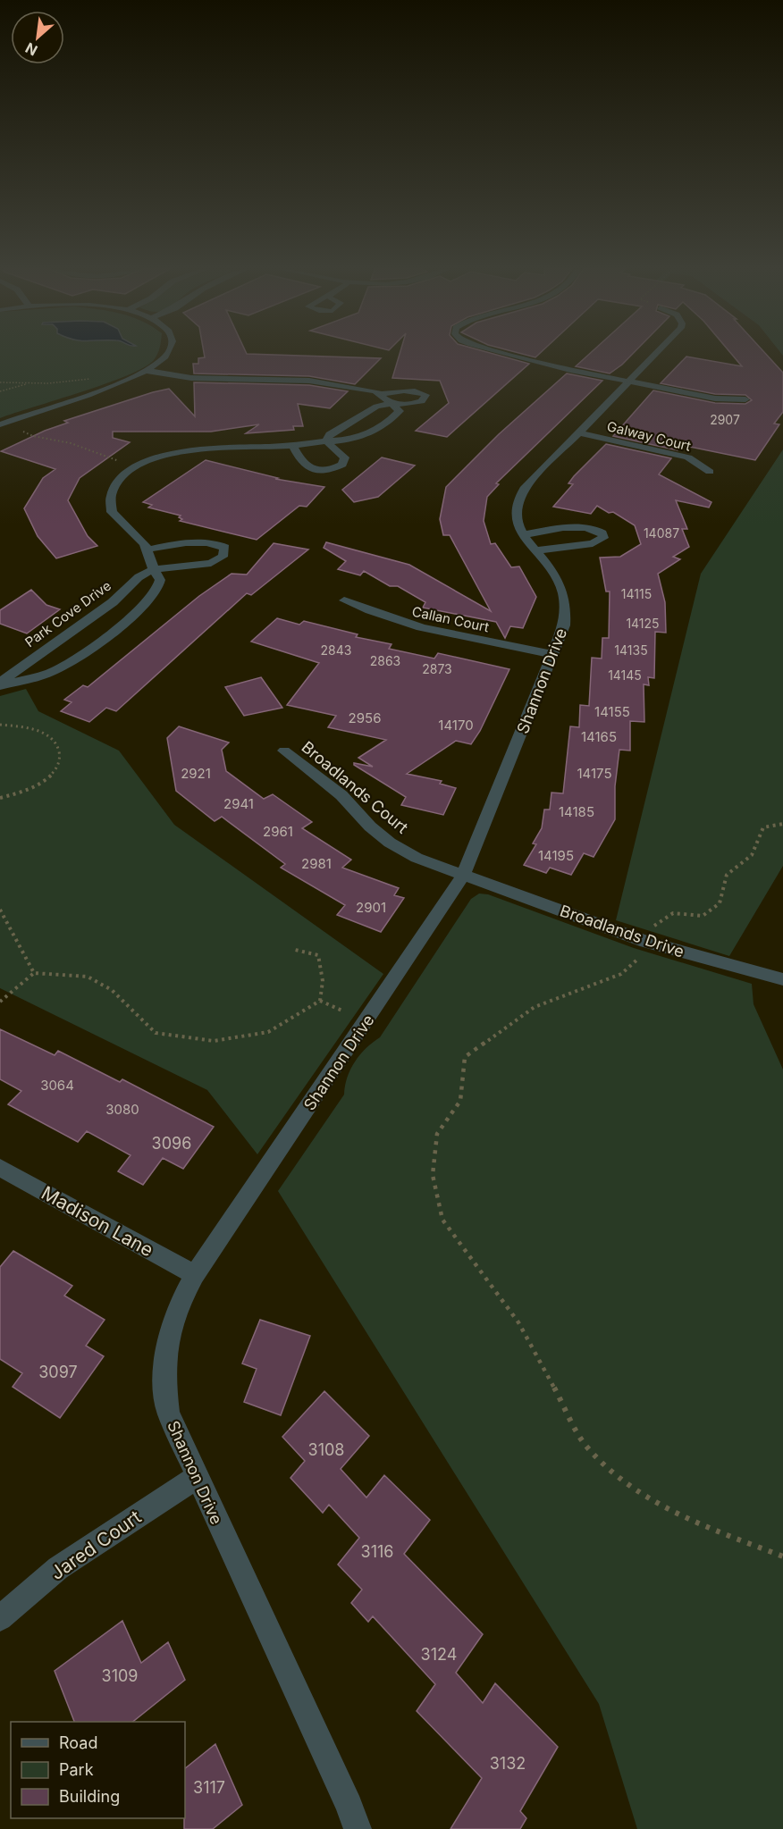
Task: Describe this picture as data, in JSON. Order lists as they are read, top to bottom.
{
  "streets": {
    "street": [
      "Galway Court",
      "Park Cove Drive",
      "Callan Court",
      "Shannon Drive",
      "Broadlands Court",
      "Broadlands Drive",
      "Madison Lane",
      "Jared Court"
    ]
  },
  "crossings": [
    ["Galway Court", "Shannon Drive"],
    ["Callan Court", "Shannon Drive"],
    ["Shannon Drive", "Broadlands Court"],
    ["Shannon Drive", "Broadlands Drive"],
    ["Shannon Drive", "Madison Lane"],
    ["Shannon Drive", "Jared Court"],
    ["Broadlands Court", "Broadlands Drive"]
  ],
  "house_numbers": [
    "2907",
    "14087",
    "14115",
    "14125",
    "2843",
    "14135",
    "2863",
    "2873",
    "14145",
    "14155",
    "2956",
    "14170",
    "14165",
    "2921",
    "14175",
    "2941",
    "14185",
    "2961",
    "14195",
    "2981",
    "2901",
    "3064",
    "3080",
    "3096",
    "3097",
    "3108",
    "3116",
    "3124",
    "3109",
    "3132",
    "3117"
  ],
  "legend": ["Road", "Park", "Building"],
  "north": "bottom left"
}
